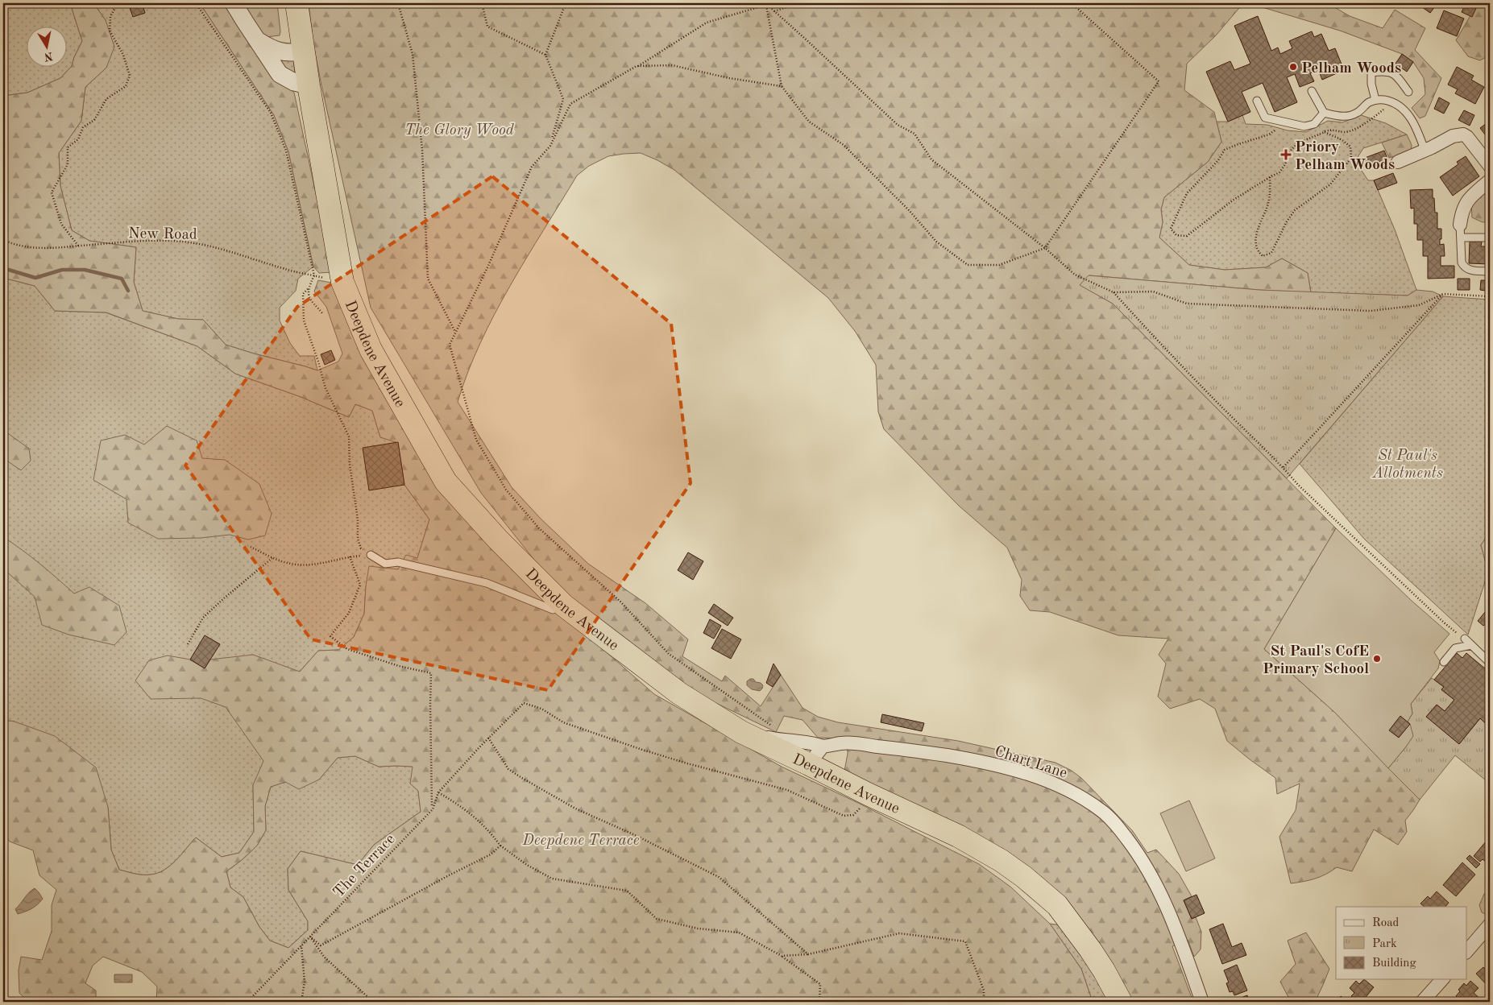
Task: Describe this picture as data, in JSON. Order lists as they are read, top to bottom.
{
  "streets": {
    "highway": ["Deepdene Avenue"],
    "street": ["Chart Lane"],
    "path": ["New Road", "The Terrace"]
  },
  "crossings": [
    ["New Road", "Deepdene Avenue"]
  ],
  "parks": ["The Glory Wood", "St Paul's Allotments", "Deepdene Terrace"],
  "places": {
    "other": ["Pelham Woods", "St Paul's CofE Primary School"],
    "health": ["Priory Pelham Woods"]
  },
  "legend": ["Road", "Park", "Building"],
  "north": "bottom"
}
